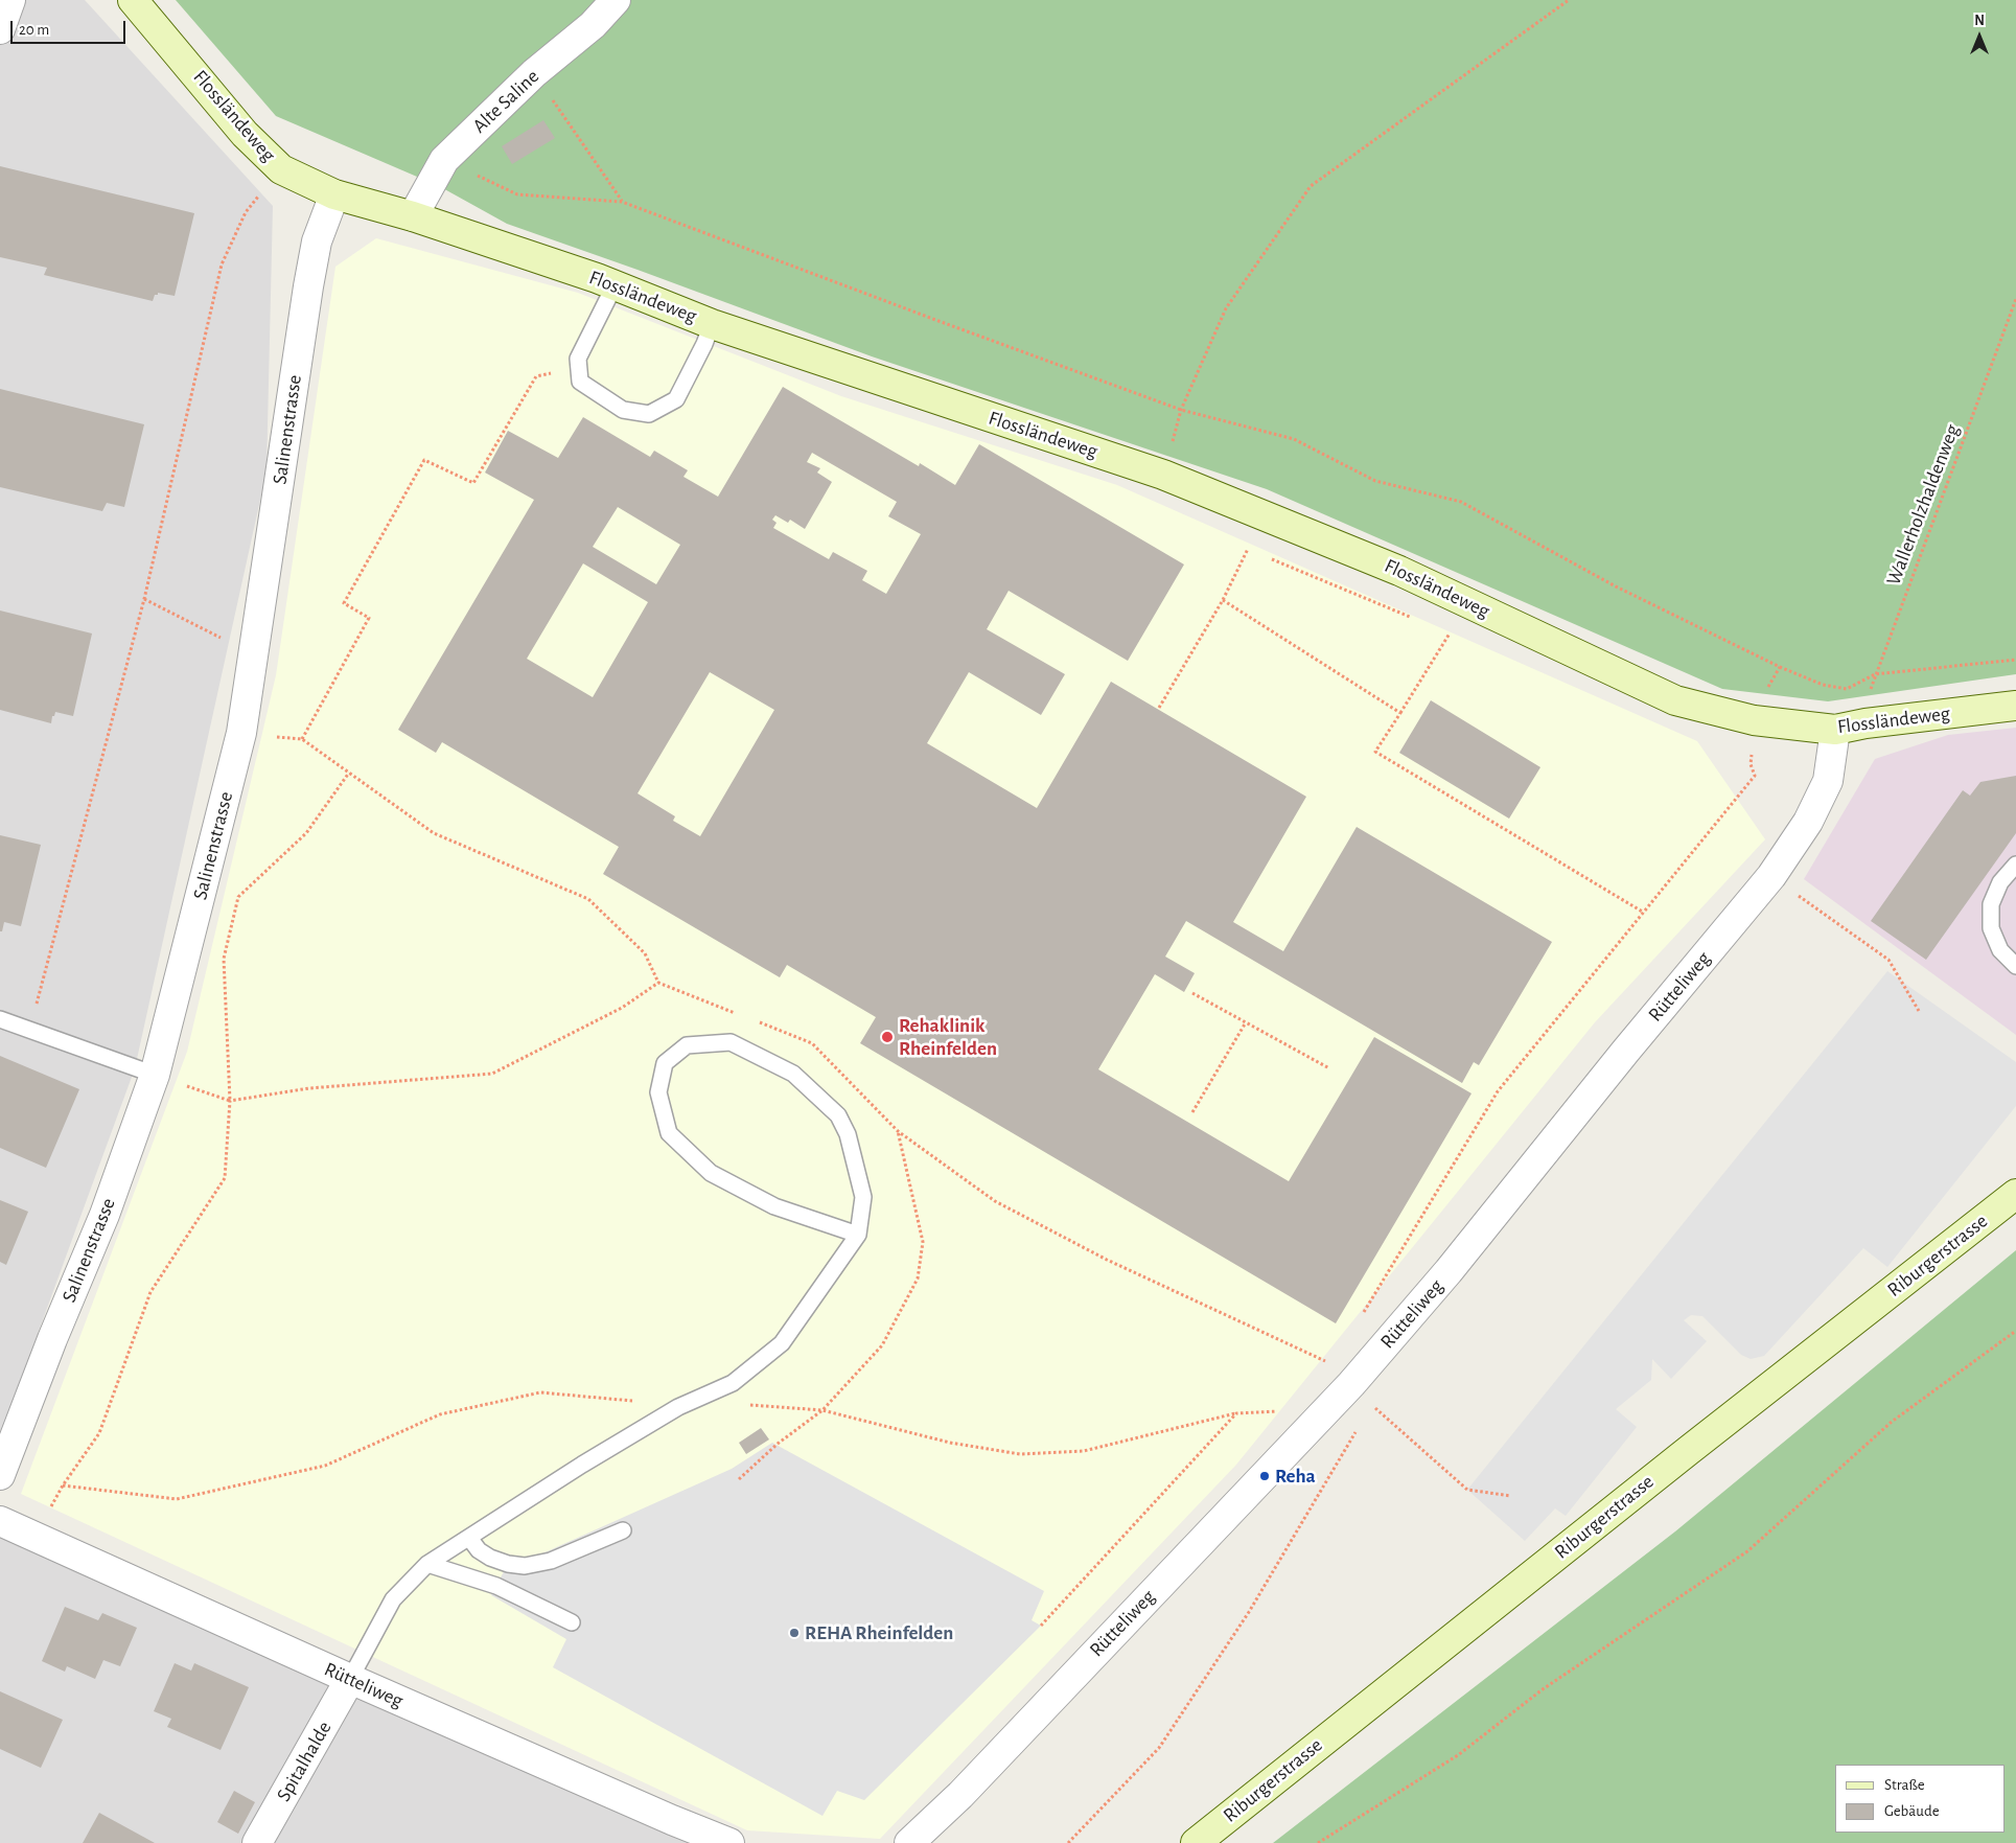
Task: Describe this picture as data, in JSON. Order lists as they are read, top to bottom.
{
  "streets": {
    "street": [
      "Alte Saline",
      "Flossländeweg",
      "Salinenstrasse",
      "Rütteliweg",
      "Riburgerstrasse",
      "Spitalhalde"
    ],
    "path": ["Wallerholzhaldenweg"]
  },
  "crossings": [
    ["Alte Saline", "Flossländeweg"],
    ["Flossländeweg", "Salinenstrasse"],
    ["Flossländeweg", "Wallerholzhaldenweg"],
    ["Flossländeweg", "Rütteliweg"],
    ["Rütteliweg", "Spitalhalde"]
  ],
  "places": ["Rehaklinik Rheinfelden", "Reha", "REHA Rheinfelden"],
  "legend": ["Straße", "Gebäude"],
  "scale_bar": "20 m",
  "north": "top"
}
